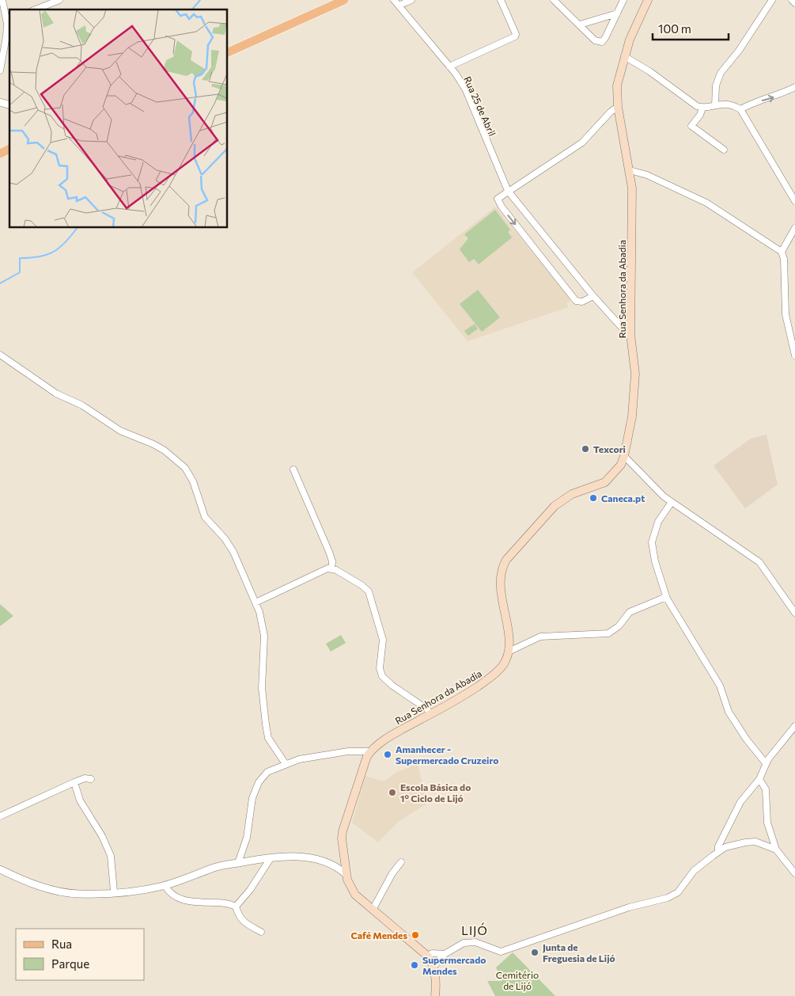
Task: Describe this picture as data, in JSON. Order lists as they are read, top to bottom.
{
  "streets": {
    "main road": ["Rua Senhora da Abadia"],
    "street": ["Rua 25 de Abril"]
  },
  "crossings": [
    ["Rua 25 de Abril", "Rua Senhora da Abadia"]
  ],
  "districts": ["LIJÓ"],
  "parks": ["Cemitério de Lijó"],
  "places": [
    "Texcori",
    "Caneca.pt",
    "Amanhecer - Supermercado Cruzeiro",
    "Escola Básica do 1º Ciclo de Lijó",
    "Café Mendes",
    "Junta de Freguesia de Lijó",
    "Supermercado Mendes"
  ],
  "legend": ["Rua", "Parque"],
  "scale_bar": "100 m"
}
